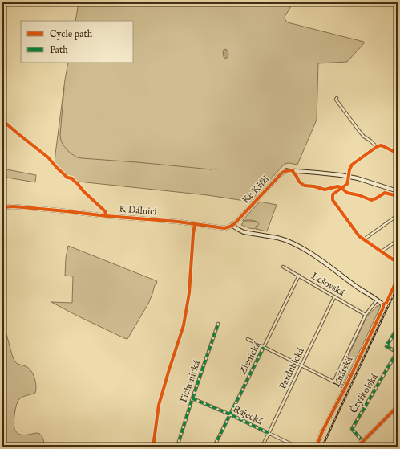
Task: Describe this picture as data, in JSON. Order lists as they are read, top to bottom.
{
  "streets": {
    "street": [
      "Ke Kříži",
      "K Dálnici",
      "Lešovská",
      "Zlenická",
      "Pardubická",
      "Lnářská",
      "Tichonická",
      "Čtyřkolská",
      "Rájecká"
    ]
  },
  "crossings": [
    ["Ke Kříži", "K Dálnici"],
    ["Lešovská", "Zlenická"],
    ["Lešovská", "Pardubická"],
    ["Lešovská", "Lnářská"],
    ["Zlenická", "Rájecká"],
    ["Pardubická", "Rájecká"],
    ["Tichonická", "Rájecká"]
  ],
  "legend": ["Cycle path", "Path"]
}
